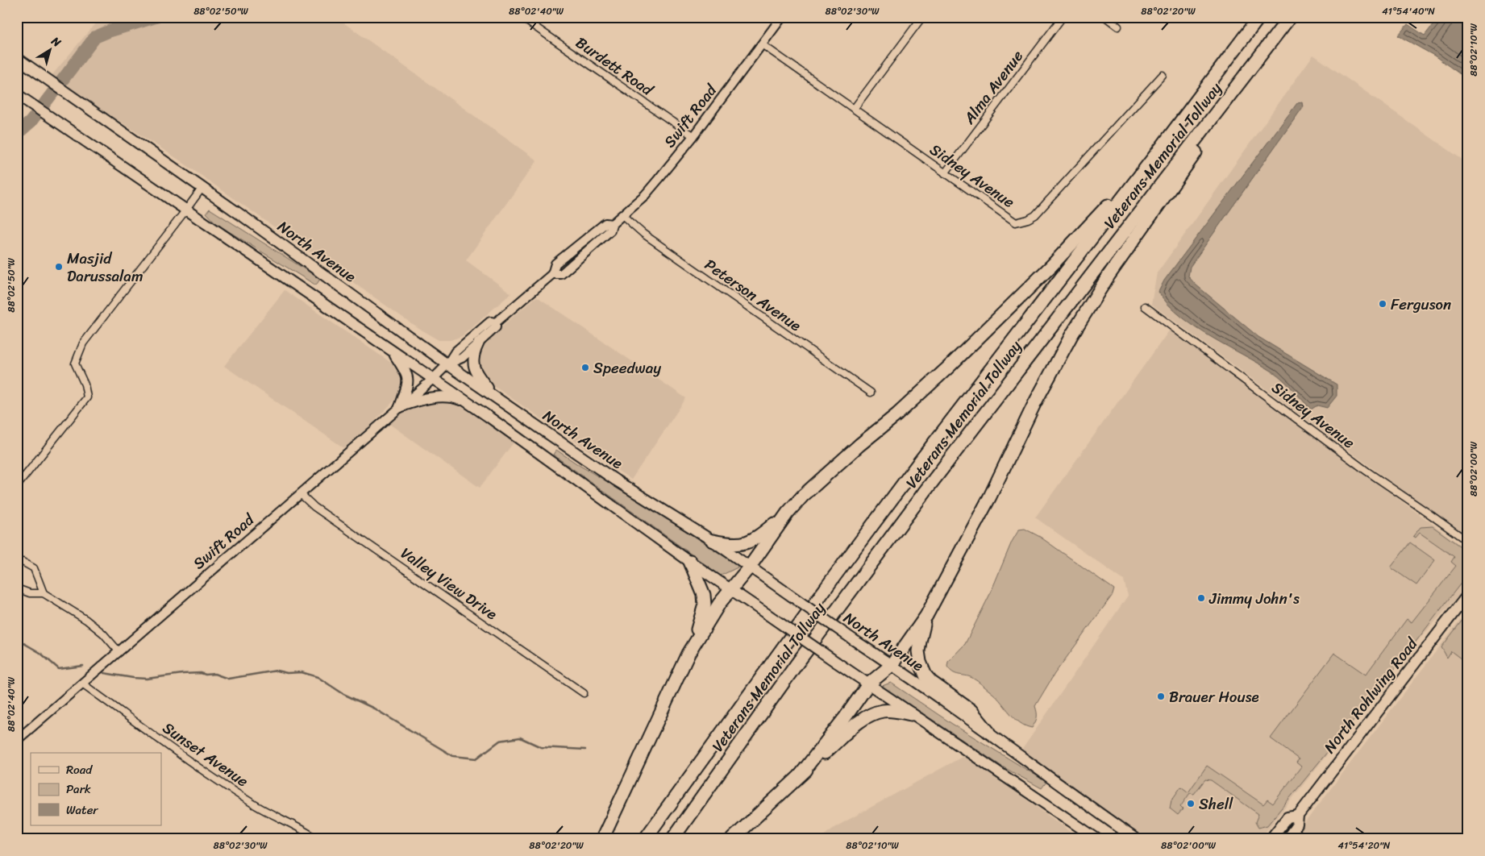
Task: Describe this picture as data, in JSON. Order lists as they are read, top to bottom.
{
  "streets": {
    "highway": ["Veterans Memorial Tollway"],
    "main road": ["North Avenue", "North Rohlwing Road"],
    "street": [
      "Burdett Road",
      "Alma Avenue",
      "Swift Road",
      "Sidney Avenue",
      "Peterson Avenue",
      "Valley View Drive",
      "Sunset Avenue"
    ]
  },
  "crossings": [
    ["Burdett Road", "Swift Road"],
    ["Alma Avenue", "Sidney Avenue"],
    ["Swift Road", "Sidney Avenue"],
    ["Swift Road", "North Avenue"],
    ["Swift Road", "Peterson Avenue"],
    ["Swift Road", "Valley View Drive"],
    ["Swift Road", "Sunset Avenue"]
  ],
  "places": [
    "Masjid Darussalam",
    "Ferguson",
    "Speedway",
    "Jimmy John's",
    "Brauer House",
    "Shell"
  ],
  "legend": ["Road", "Park", "Water"],
  "north": "top right",
  "coordinates": [
    "88°02'50\"W",
    "88°02'40\"W",
    "88°02'30\"W",
    "88°02'20\"W",
    "41°54'40\"N",
    "88°02'10\"W",
    "88°02'00\"W",
    "41°54'20\"N"
  ]
}
